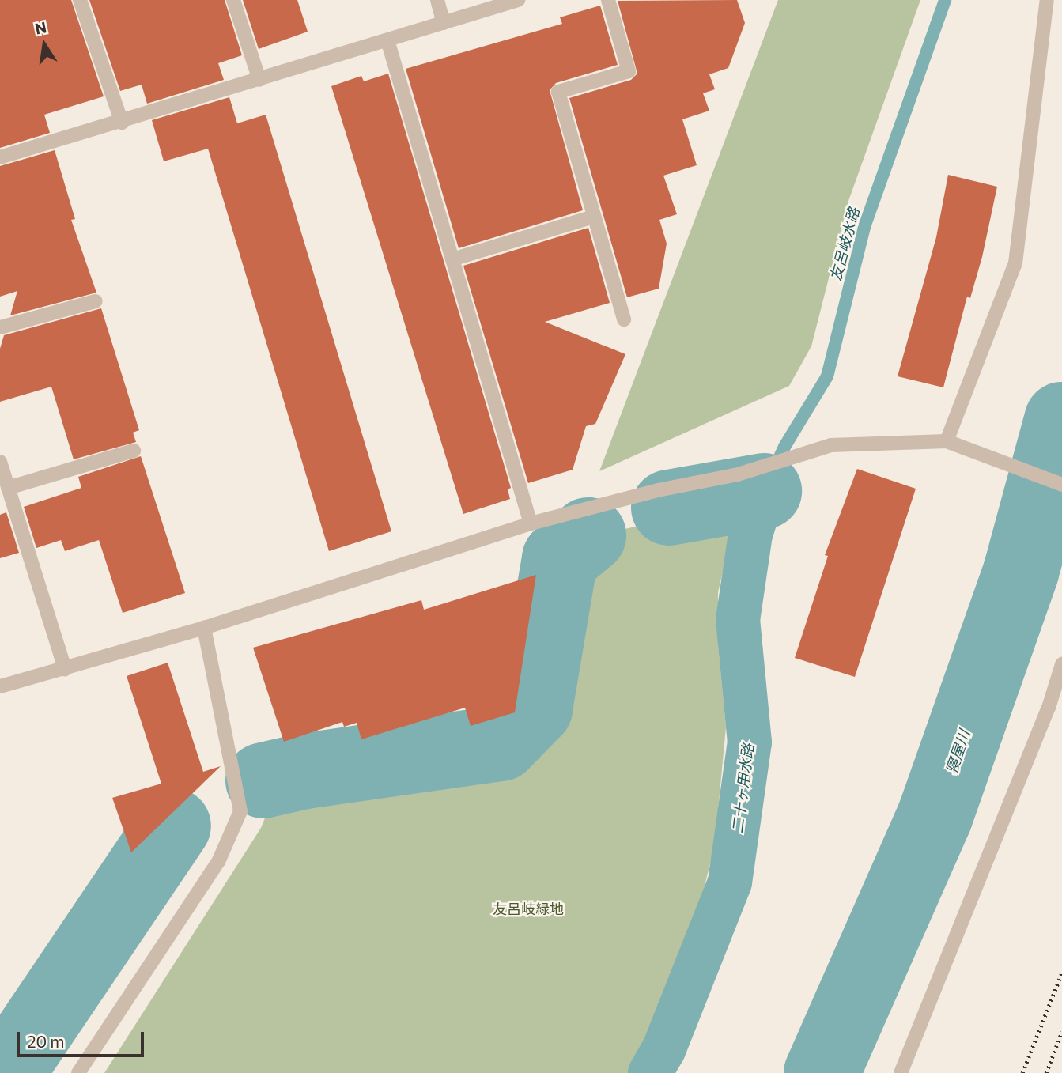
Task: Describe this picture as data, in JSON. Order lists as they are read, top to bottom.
{
  "water": ["友呂岐水路", "寝屋川", "二十ヶ用水路"],
  "parks": ["友呂岐緑地"],
  "scale_bar": "20 m",
  "north": "top"
}
